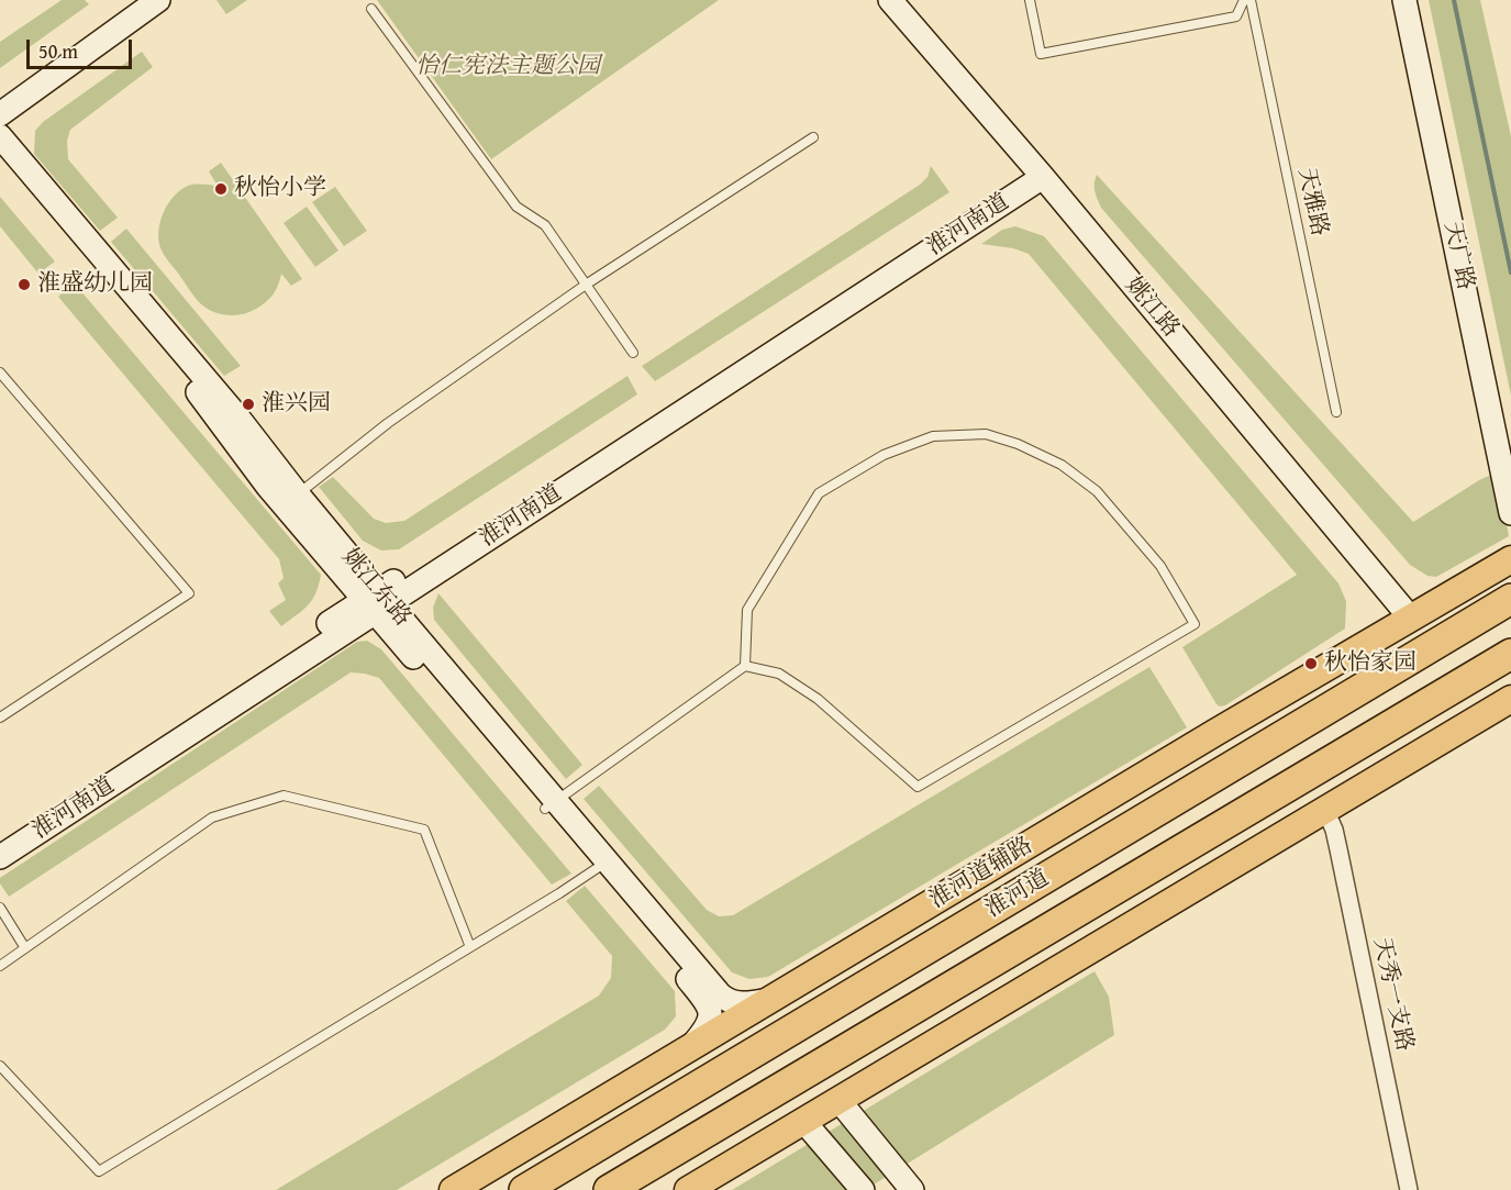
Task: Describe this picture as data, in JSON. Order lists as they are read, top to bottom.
{
  "streets": {
    "highway": ["淮河道"],
    "main road": ["淮河道辅路"],
    "street": [
      "淮河南道",
      "天广路",
      "姚江路",
      "姚江东路",
      "天秀一支路"
    ],
    "lane": ["天雅路"]
  },
  "crossings": [
    ["淮河南道", "姚江路"],
    ["淮河南道", "姚江东路"],
    ["姚江路", "淮河道辅路"],
    ["姚江东路", "淮河道辅路"]
  ],
  "parks": ["怡仁宪法主题公园"],
  "places": [
    "秋怡小学",
    "淮盛幼儿园",
    "淮兴园",
    "秋怡家园"
  ],
  "scale_bar": "50 m"
}
